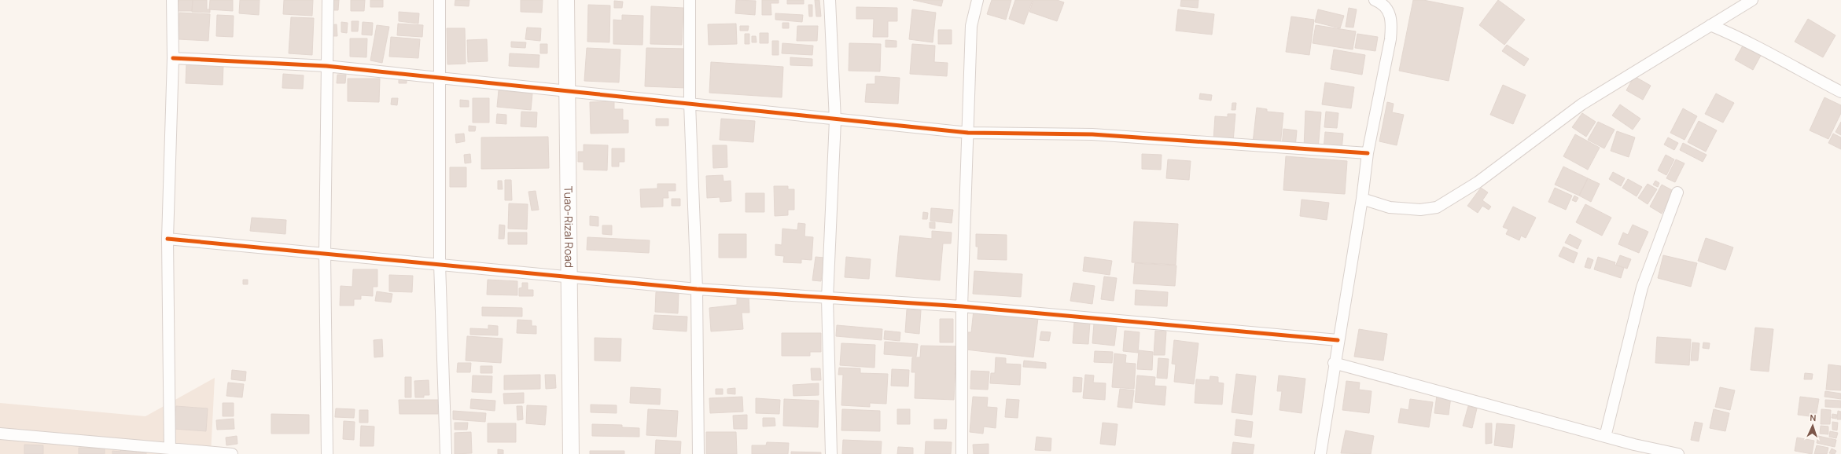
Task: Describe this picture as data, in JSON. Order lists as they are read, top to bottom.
{
  "streets": {
    "main road": ["Tuao-Rizal Road"]
  },
  "north": "top"
}
